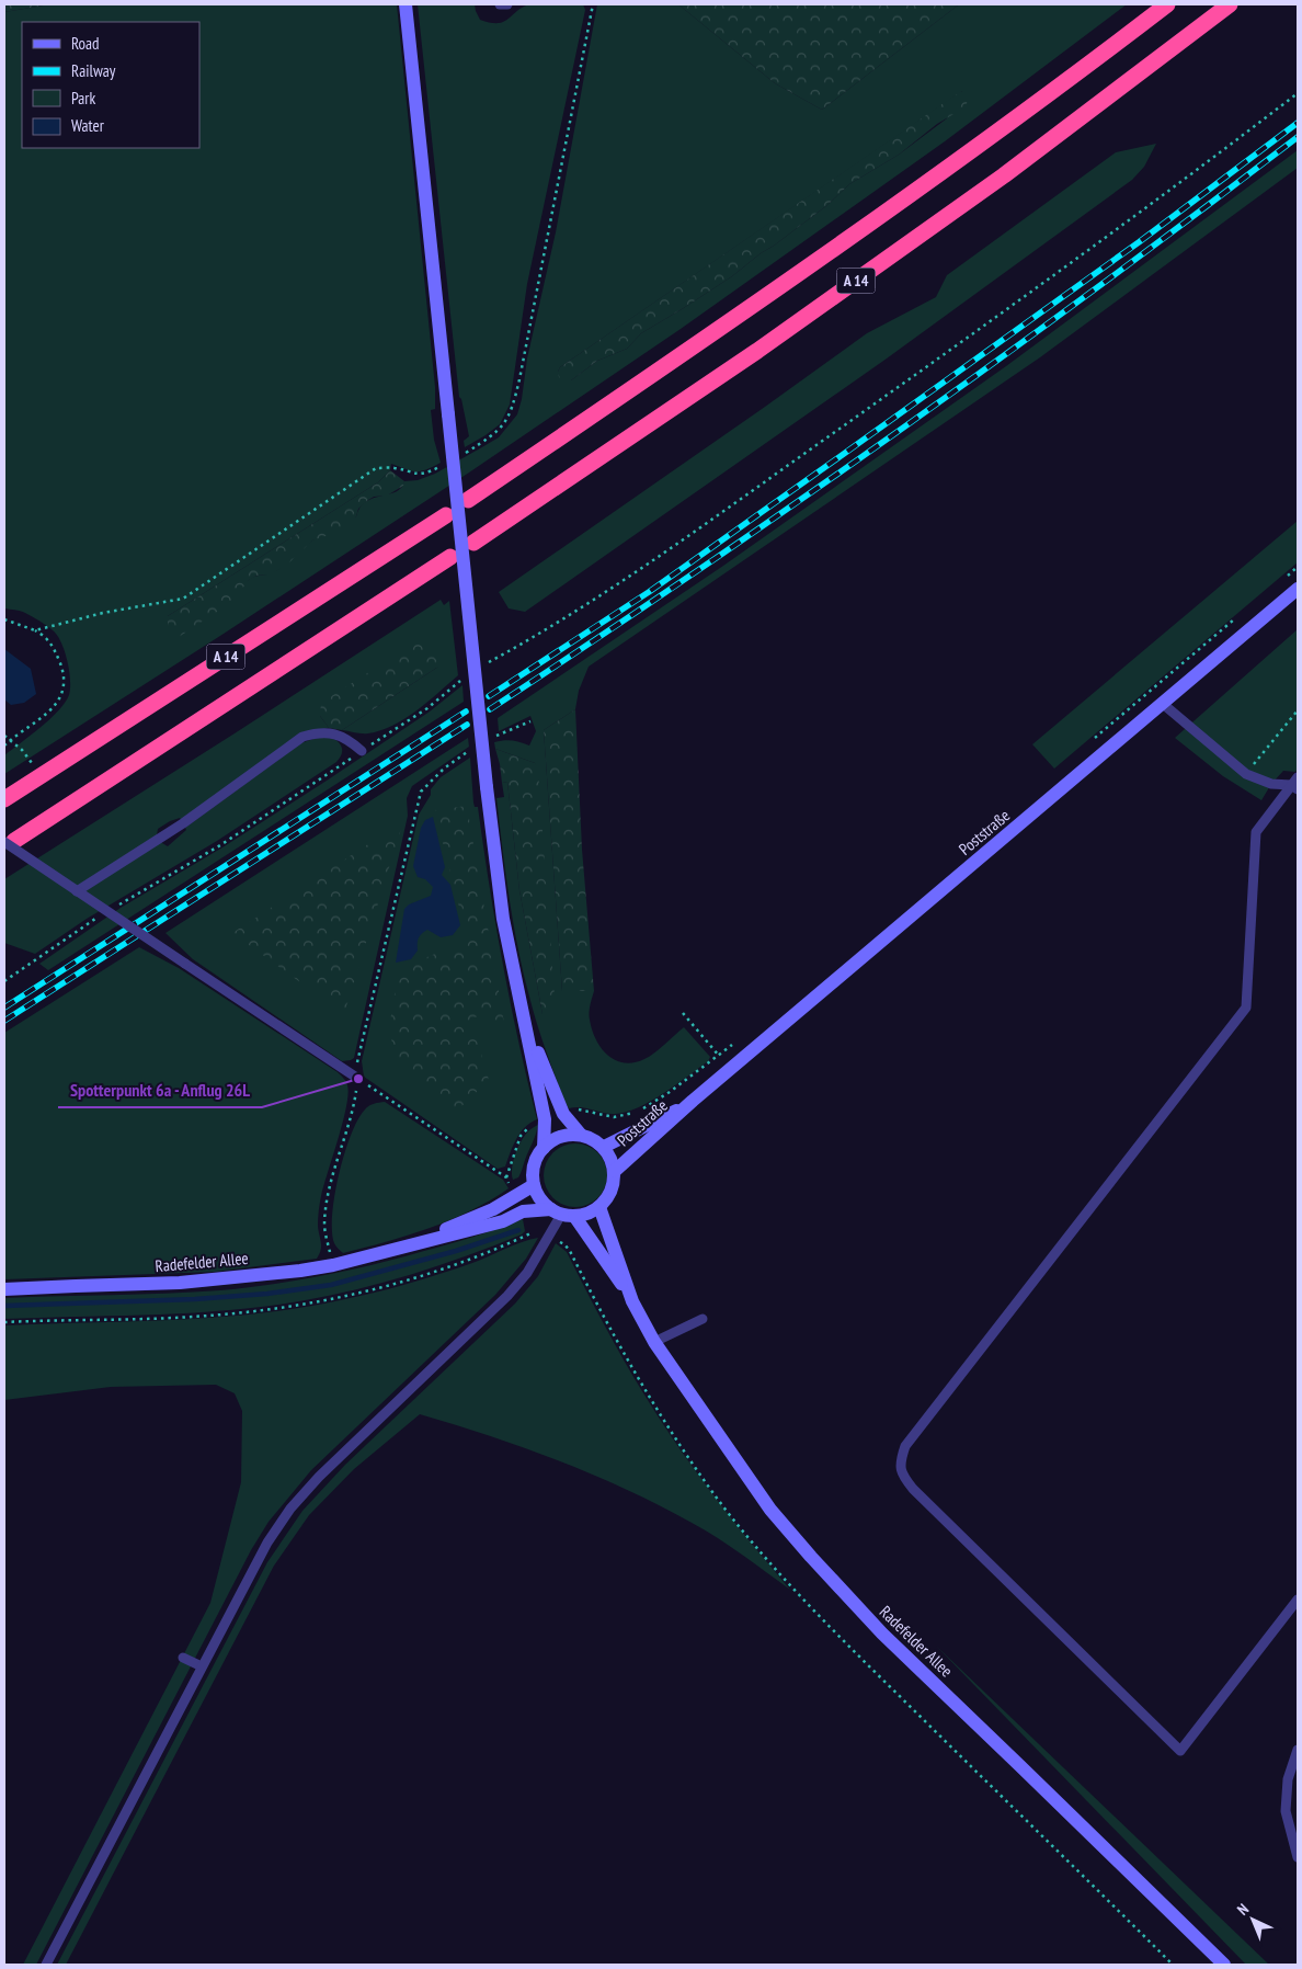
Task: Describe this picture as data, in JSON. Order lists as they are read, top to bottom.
{
  "streets": {
    "highway": ["A 14"],
    "main road": ["Poststraße", "Radefelder Allee"]
  },
  "crossings": [
    ["Poststraße", "Radefelder Allee"]
  ],
  "places": ["Spotterpunkt 6a - Anflug 26L"],
  "legend": [
    "Road",
    "Railway",
    "Park",
    "Water"
  ],
  "north": "top left"
}
